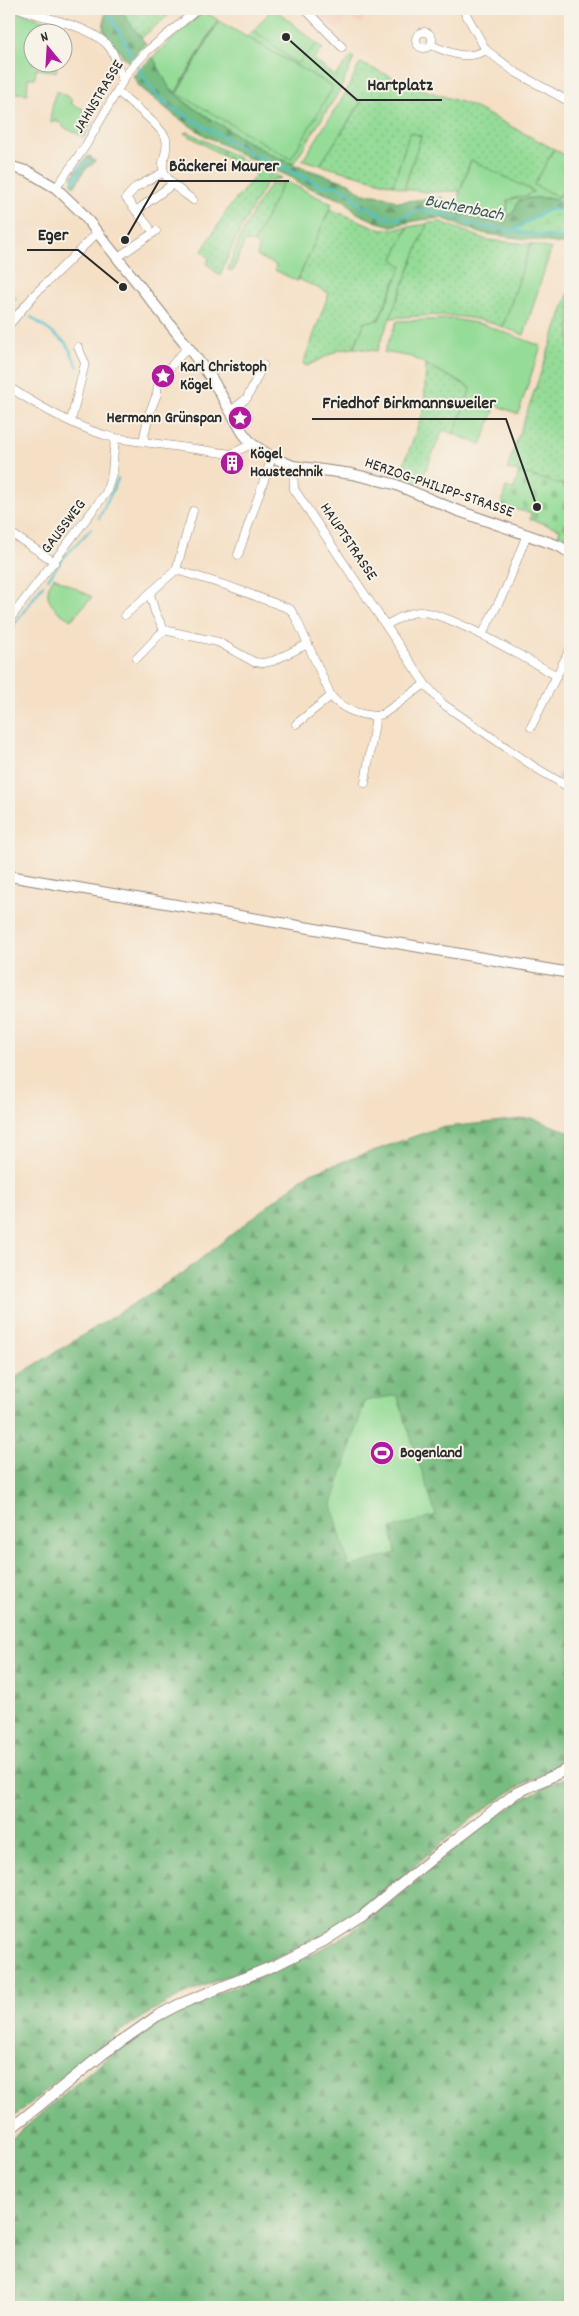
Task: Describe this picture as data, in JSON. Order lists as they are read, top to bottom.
{
  "streets": {
    "street": [
      "JAHNSTRASSE",
      "HERZOG-PHILIPP-STRASSE",
      "GAUSSWEG",
      "HAUPTSTRASSE"
    ]
  },
  "crossings": [
    ["HERZOG-PHILIPP-STRASSE", "HAUPTSTRASSE"]
  ],
  "water": ["Buchenbach"],
  "places": {
    "other": [
      "Hartplatz",
      "Bäckerei Maurer",
      "Eger",
      "Friedhof Birkmannsweiler"
    ],
    "place": ["Karl Christoph Kögel", "Hermann Grünspan"],
    "building": ["Kögel Haustechnik"],
    "sports": ["Bogenland"]
  },
  "north": "top"
}
